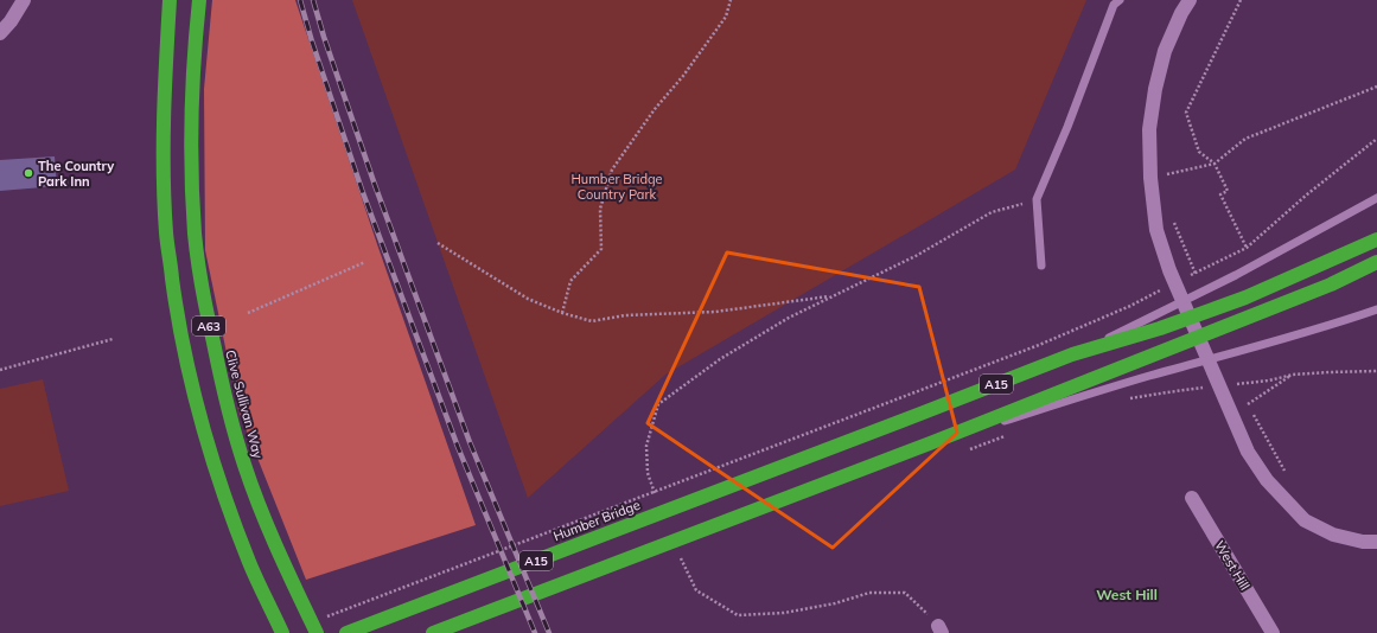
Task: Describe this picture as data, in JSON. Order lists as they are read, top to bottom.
{
  "streets": {
    "highway": [
      "A63",
      "A15",
      "Clive Sullivan Way",
      "Humber Bridge"
    ],
    "street": ["West Hill"]
  },
  "crossings": [
    ["A15", "Humber Bridge"]
  ],
  "districts": ["West Hill"],
  "parks": ["Humber Bridge Country Park"],
  "places": ["The Country Park Inn"]
}
